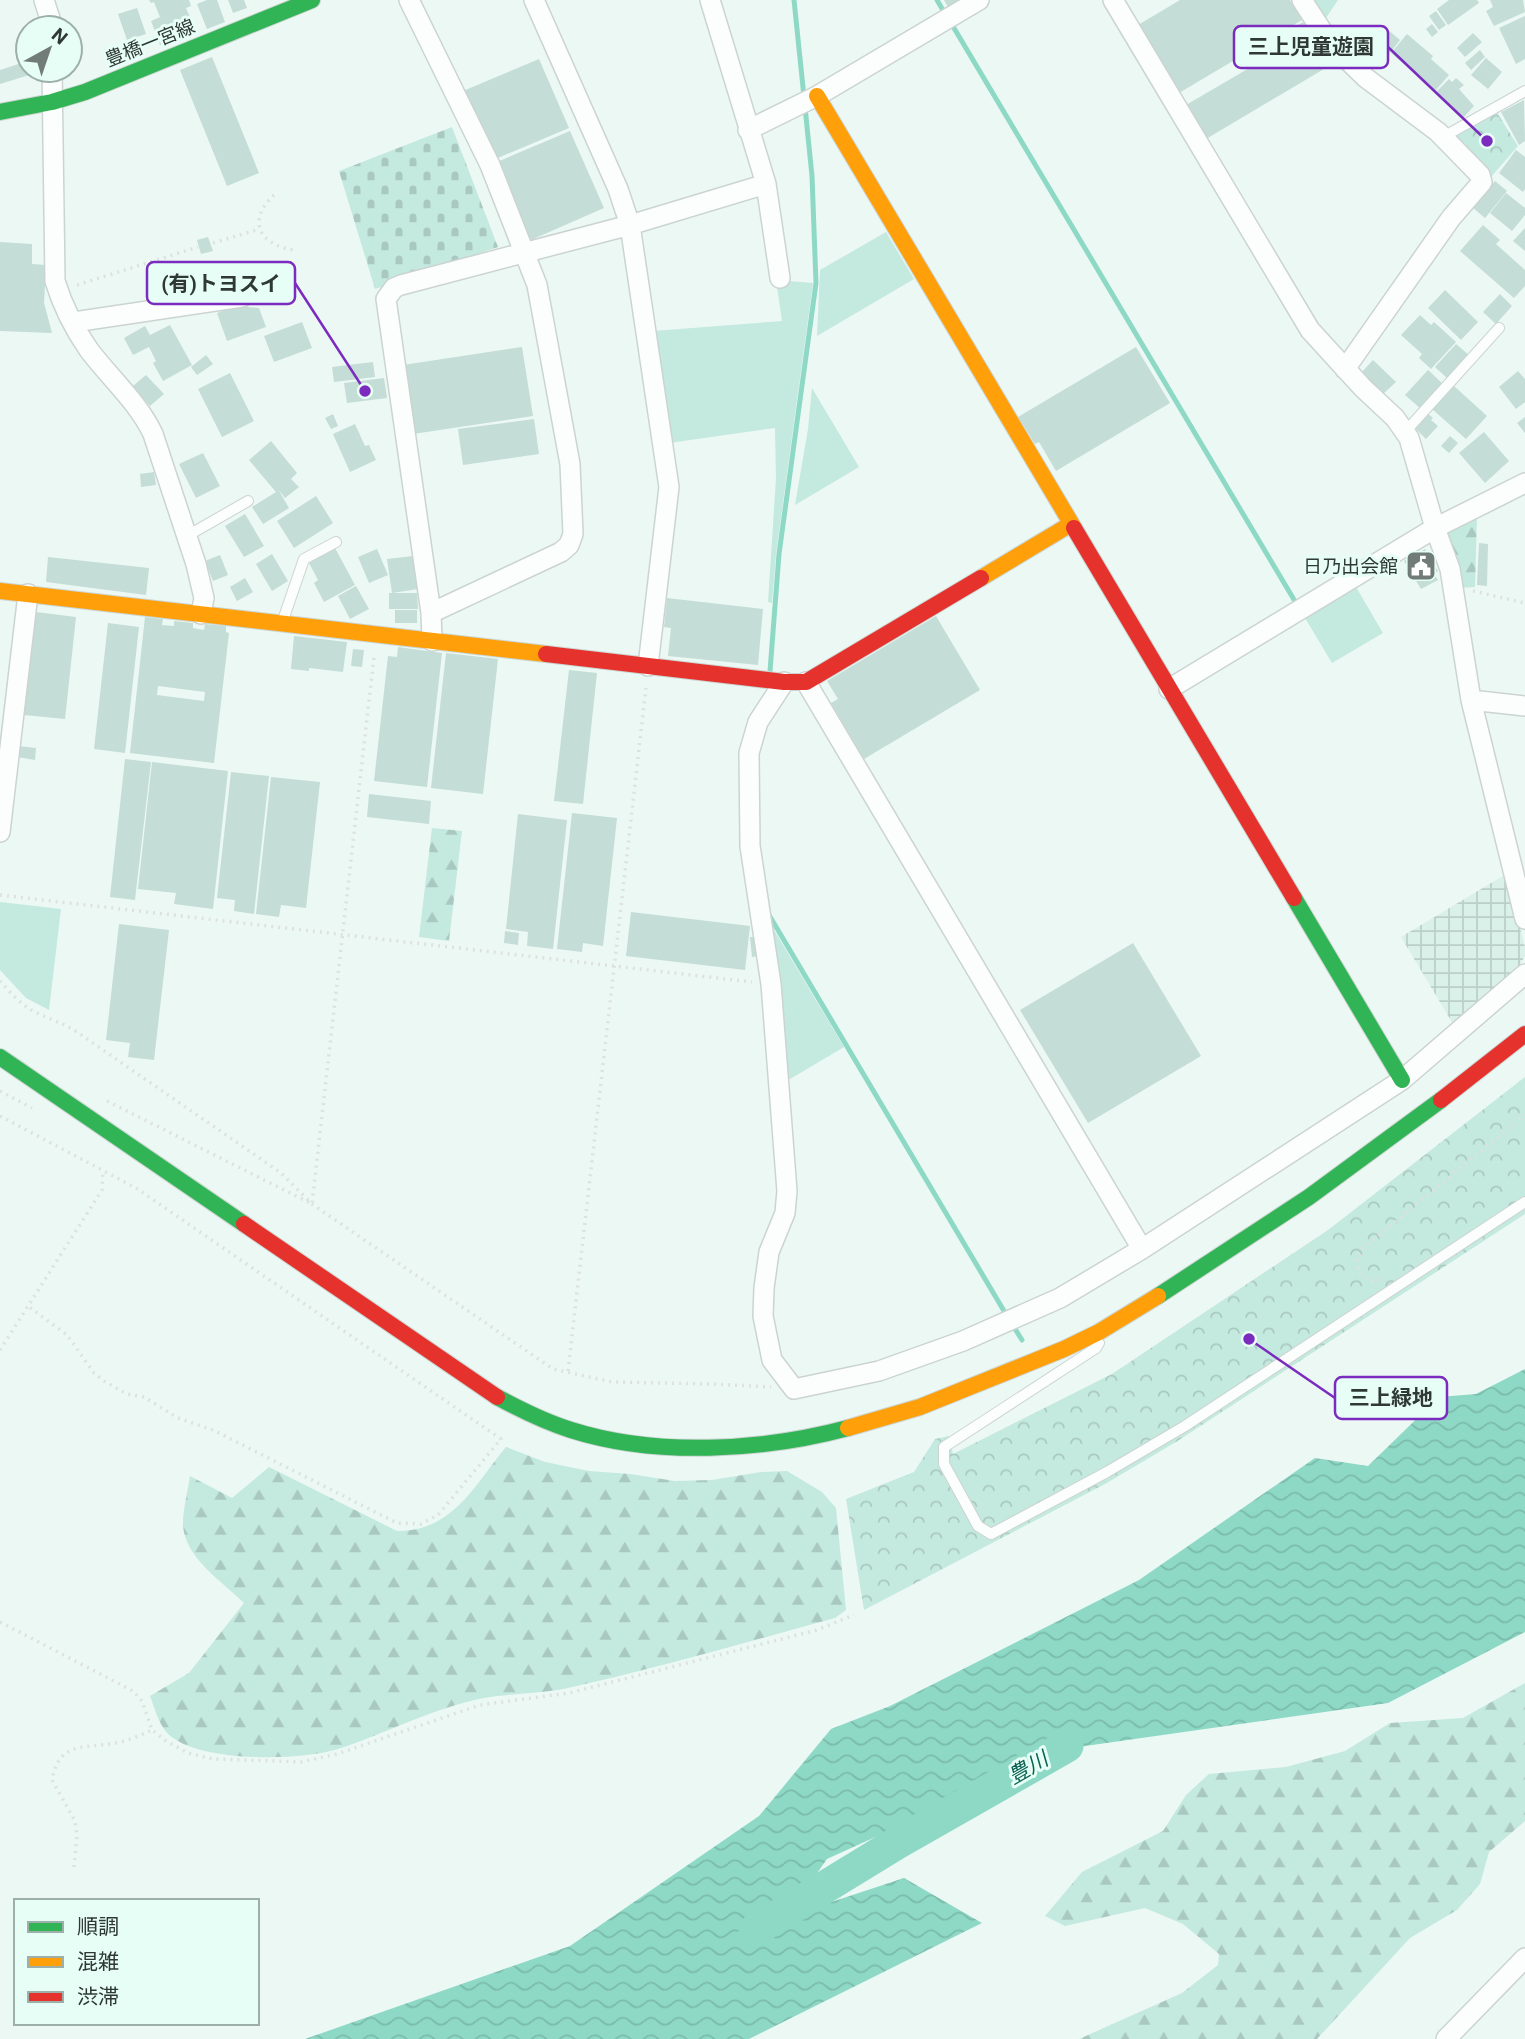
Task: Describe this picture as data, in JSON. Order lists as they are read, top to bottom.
{
  "streets": {
    "street": ["豊橋一宮線"]
  },
  "water": ["豊川"],
  "places": {
    "other": ["三上児童遊園", "(有)トヨスイ", "三上緑地"],
    "public building": ["日乃出会館"]
  },
  "legend": ["順調", "混雑", "渋滞"],
  "north": "top right"
}
